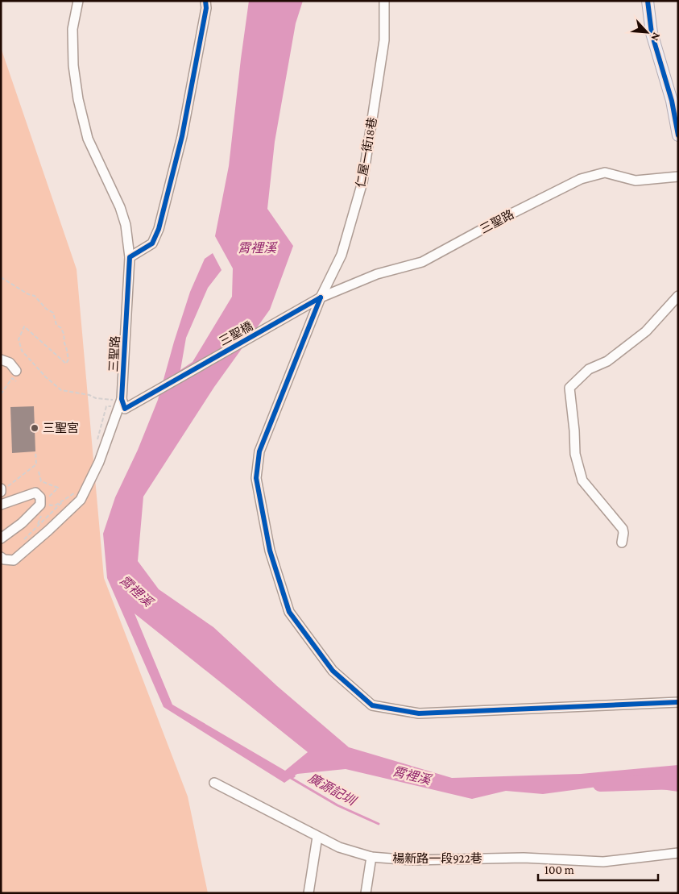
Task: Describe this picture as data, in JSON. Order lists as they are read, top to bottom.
{
  "streets": {
    "street": [
      "仁屋一街18巷",
      "三聖路",
      "三聖橋",
      "楊新路一段922巷"
    ]
  },
  "crossings": [
    ["仁屋一街18巷", "三聖路"],
    ["仁屋一街18巷", "三聖橋"],
    ["三聖路", "三聖橋"]
  ],
  "water": ["霄裡溪", "廣源記圳"],
  "places": ["三聖宮"],
  "scale_bar": "100 m",
  "north": "bottom right"
}
